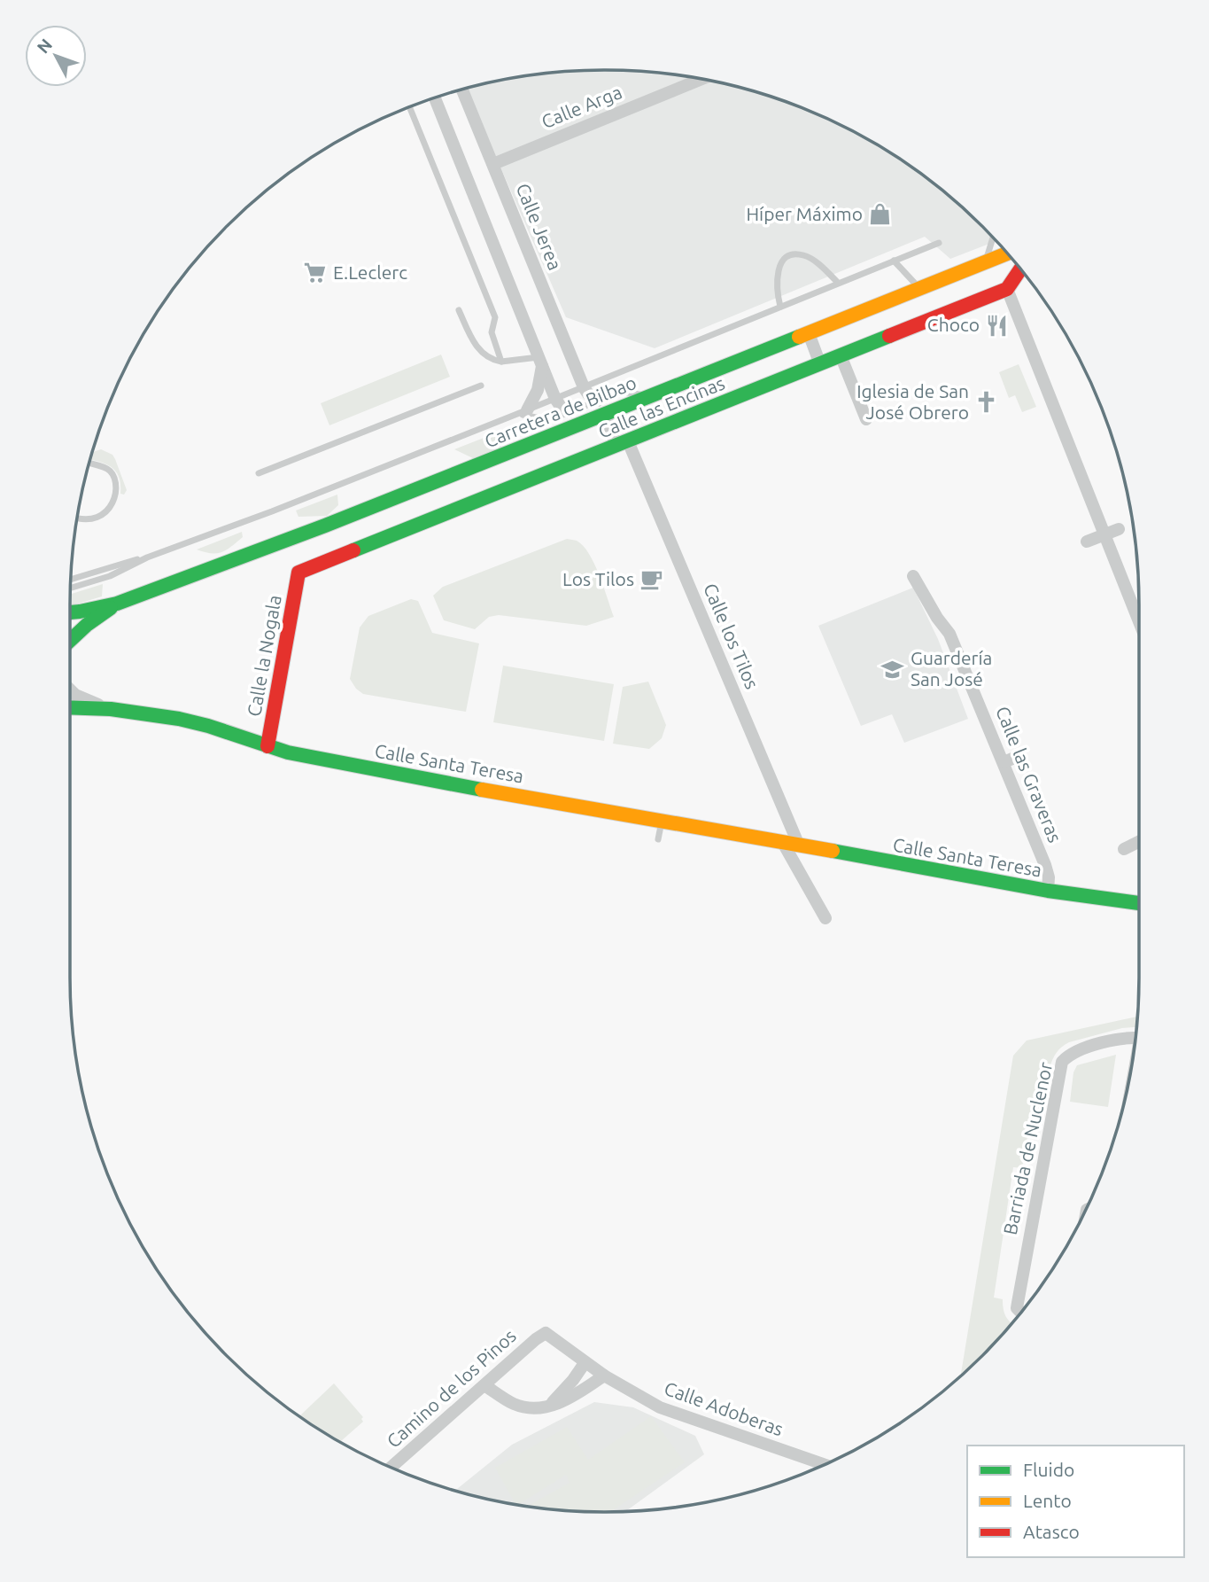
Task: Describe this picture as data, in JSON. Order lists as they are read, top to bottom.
{
  "streets": {
    "street": [
      "Calle Arga",
      "Calle Jerea",
      "Calle las Encinas",
      "Carretera de Bilbao",
      "Calle los Tilos",
      "Calle la Nogala",
      "Calle Santa Teresa",
      "Calle las Graveras",
      "Barriada de Nuclenor",
      "Camino de los Pinos",
      "Calle Adoberas"
    ]
  },
  "crossings": [
    ["Calle Arga", "Calle Jerea"],
    ["Calle Jerea", "Carretera de Bilbao"],
    ["Calle las Encinas", "Calle los Tilos"],
    ["Calle las Encinas", "Calle la Nogala"],
    ["Carretera de Bilbao", "Calle los Tilos"],
    ["Calle los Tilos", "Calle Santa Teresa"],
    ["Calle la Nogala", "Calle Santa Teresa"],
    ["Calle Santa Teresa", "Calle las Graveras"],
    ["Camino de los Pinos", "Calle Adoberas"]
  ],
  "places": {
    "shop": ["Híper Máximo"],
    "supermarket": ["E.Leclerc"],
    "restaurant": ["Choco"],
    "church": ["Iglesia de San José Obrero"],
    "cafe": ["Los Tilos"],
    "school or university": ["Guardería San José"]
  },
  "legend": ["Fluido", "Lento", "Atasco"],
  "north": "top left"
}
